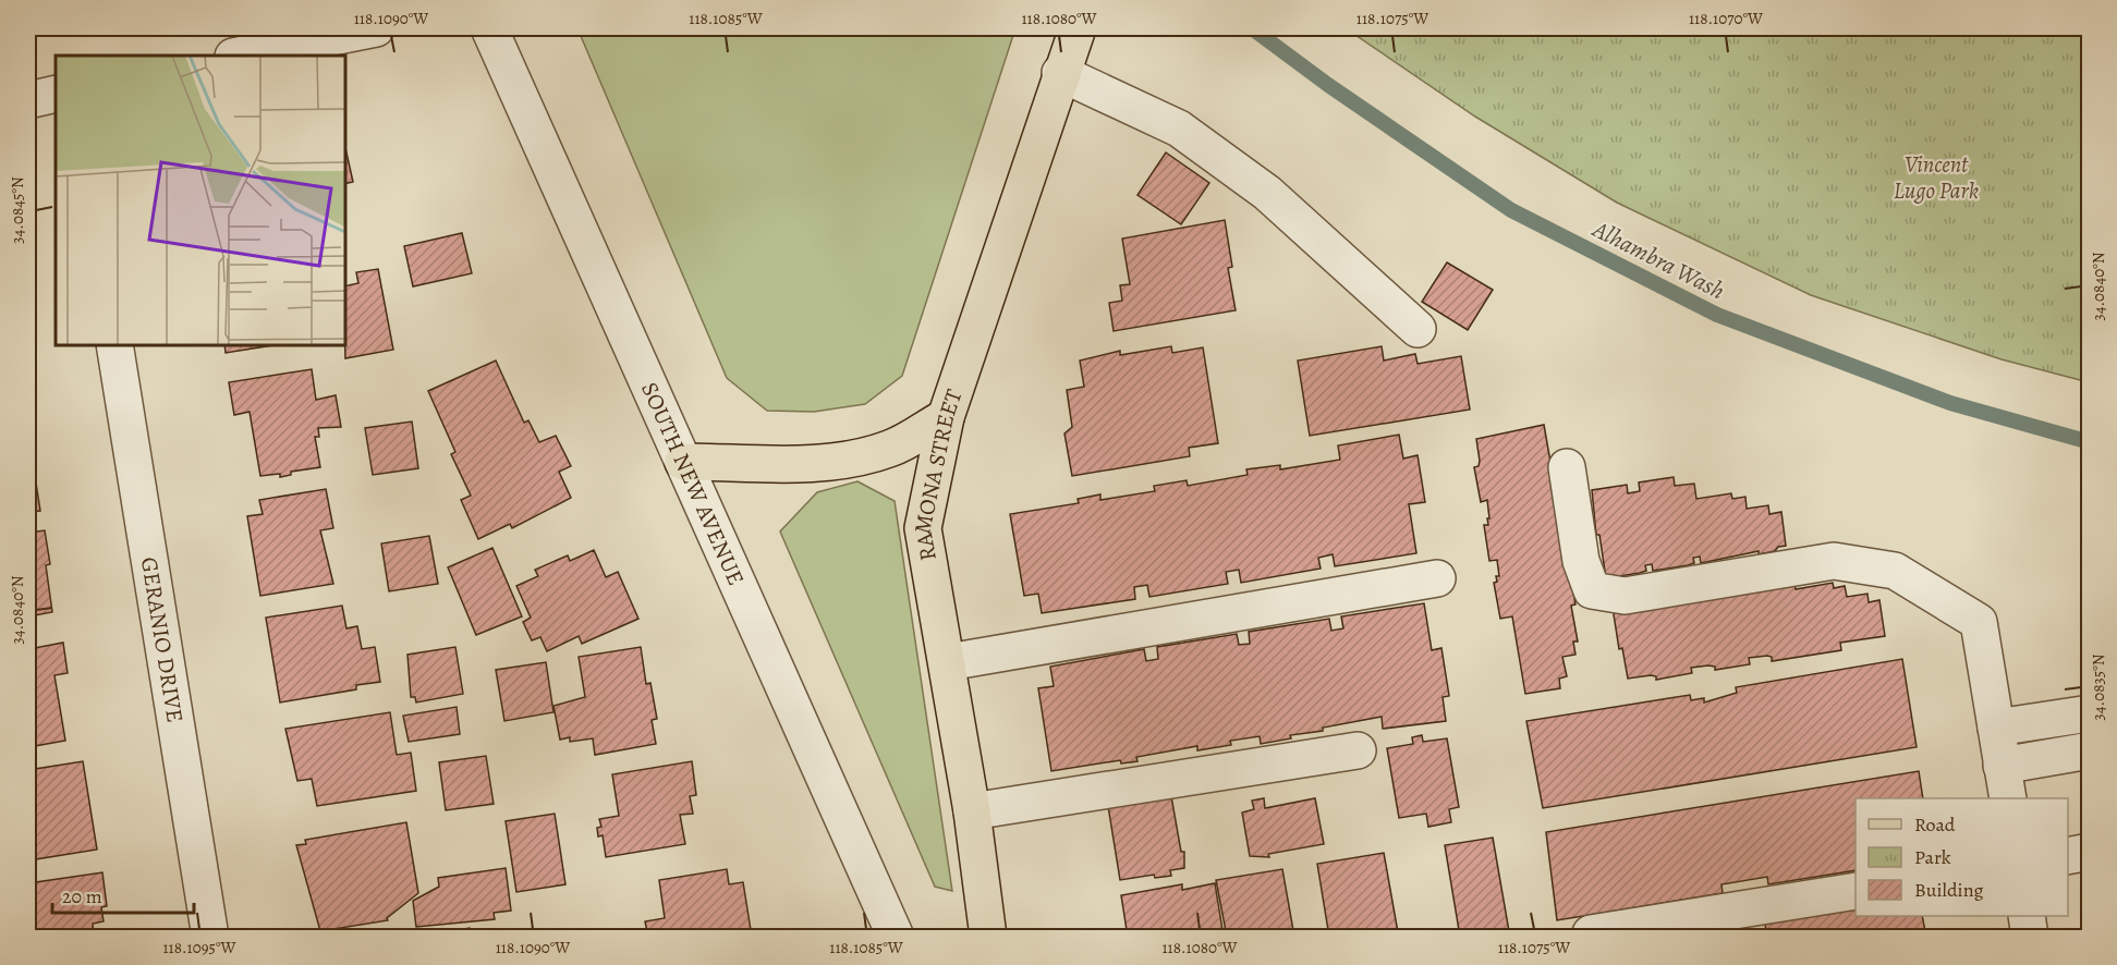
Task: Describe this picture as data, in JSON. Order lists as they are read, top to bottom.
{
  "streets": {
    "main road": ["RAMONA STREET"],
    "street": ["SOUTH NEW AVENUE", "GERANIO DRIVE"]
  },
  "water": ["Alhambra Wash"],
  "parks": ["Vincent Lugo Park"],
  "legend": ["Road", "Park", "Building"],
  "scale_bar": "20 m",
  "coordinates": [
    "118.1090°W",
    "118.1085°W",
    "118.1080°W",
    "118.1075°W",
    "118.1070°W",
    "34.0845°N",
    "34.0840°N",
    "34.0835°N",
    "118.1095°W"
  ]
}
